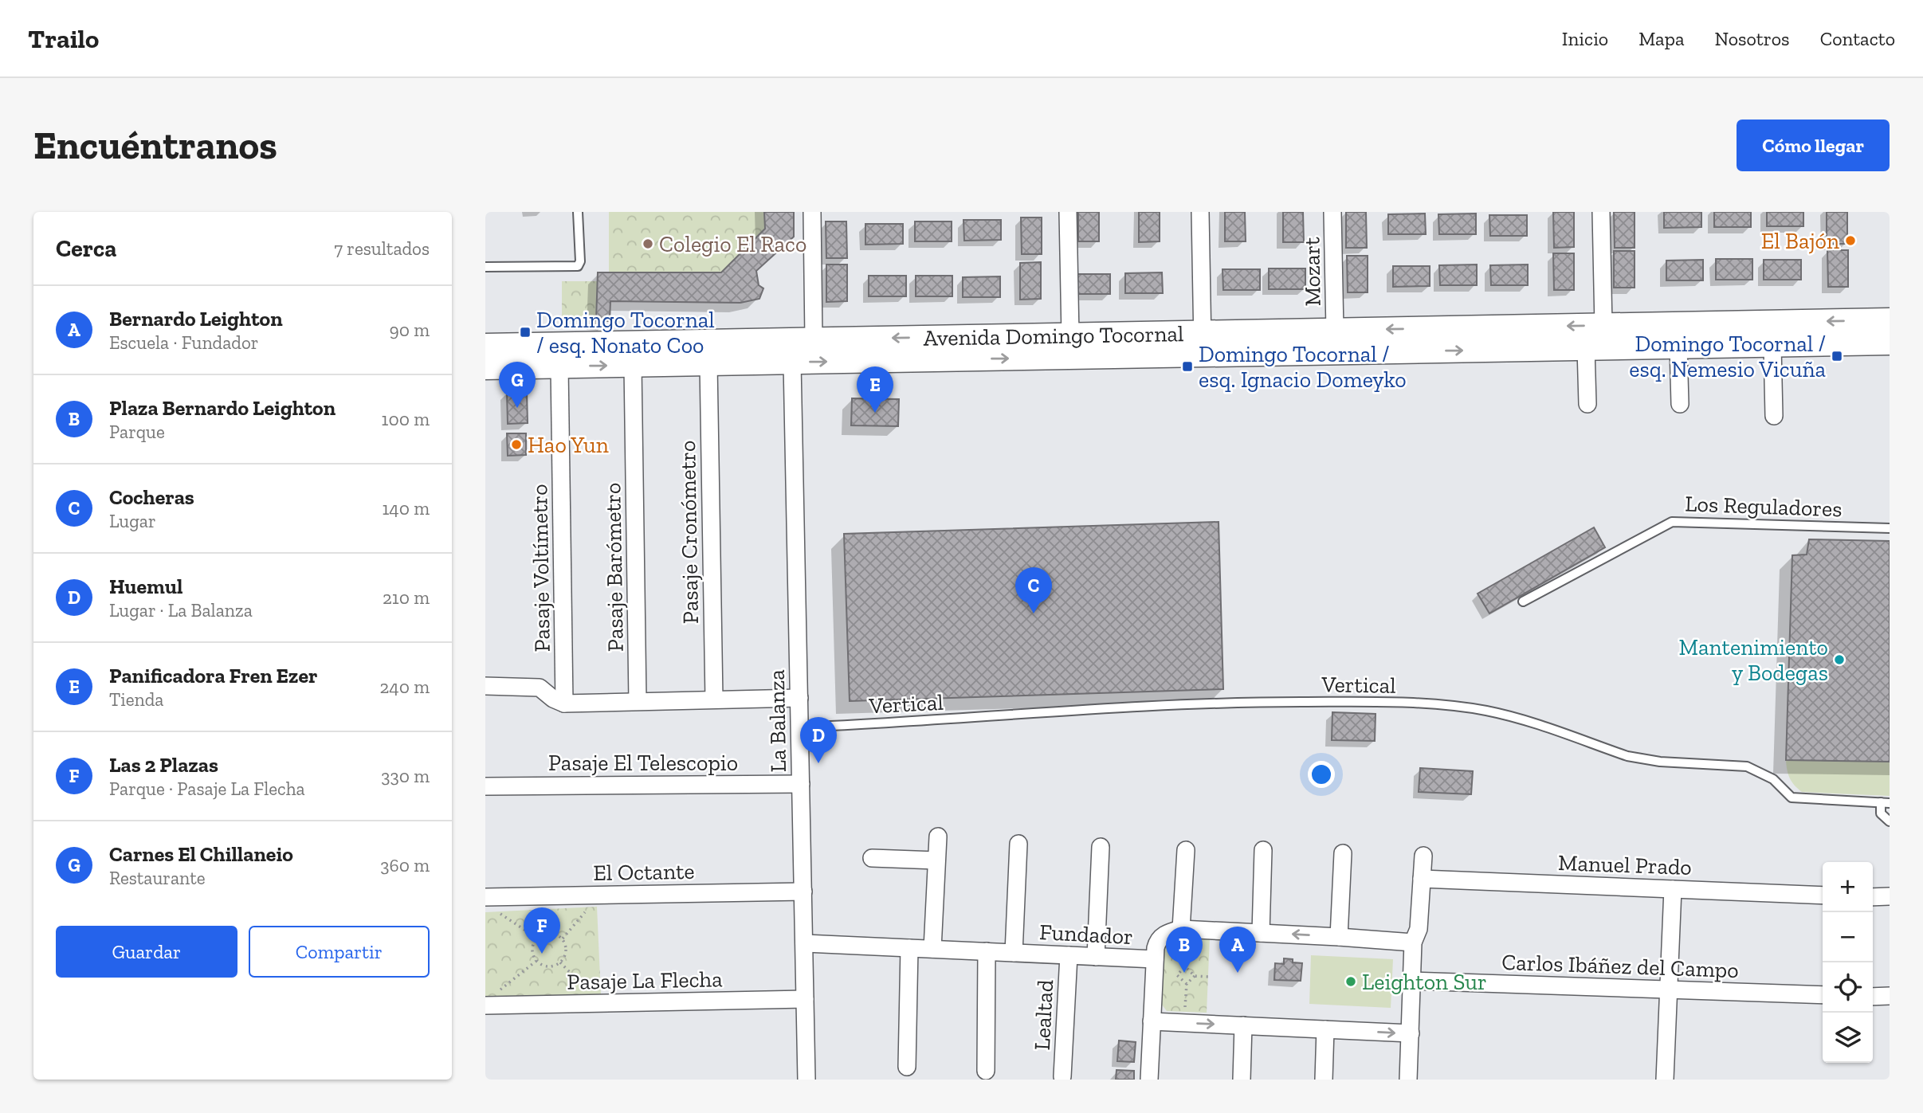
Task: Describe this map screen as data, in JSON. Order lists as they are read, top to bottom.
{
  "streets": {
    "main road": ["Avenida Domingo Tocornal"],
    "street": [
      "Mozart",
      "Pasaje Cronómetro",
      "Pasaje Barómetro",
      "Pasaje Voltímetro",
      "La Balanza",
      "Pasaje El Telescopio",
      "Manuel Prado",
      "El Octante",
      "Fundador",
      "Carlos Ibáñez del Campo",
      "Pasaje La Flecha",
      "Lealtad"
    ],
    "lane": ["Los Reguladores", "Vertical"]
  },
  "crossings": [
    ["Mozart", "Avenida Domingo Tocornal"],
    ["Avenida Domingo Tocornal", "Pasaje Cronómetro"],
    ["Avenida Domingo Tocornal", "Pasaje Barómetro"],
    ["Avenida Domingo Tocornal", "Pasaje Voltímetro"],
    ["Avenida Domingo Tocornal", "La Balanza"],
    ["Vertical", "La Balanza"],
    ["La Balanza", "Pasaje El Telescopio"],
    ["La Balanza", "El Octante"],
    ["La Balanza", "Fundador"],
    ["La Balanza", "Pasaje La Flecha"],
    ["Fundador", "Lealtad"]
  ],
  "places": {
    "other": [
      "El Bajón",
      "Colegio El Raco",
      "Hao Yun",
      "Mantenimiento y Bodegas",
      "Leighton Sur"
    ],
    "transit": ["Domingo Tocornal / esq. Nonato Coo", "Domingo Tocornal / esq. Nemesio Vicuña", "Domingo Tocornal / esq. Ignacio Domeyko"]
  },
  "page": {
    "header": "Trailo",
    "nav": [
      "Inicio",
      "Mapa",
      "Nosotros",
      "Contacto"
    ],
    "buttons": [
      "Cómo llegar",
      ["Guardar", "Compartir"]
    ],
    "title": "Encuéntranos",
    "heading": ["Cerca", "7 resultados"],
    "list": [
      {
        "mark": "A",
        "name": "Bernardo Leighton",
        "note": "Escuela · Fundador",
        "value": "90 m"
      },
      {
        "mark": "B",
        "name": "Plaza Bernardo Leighton",
        "note": "Parque",
        "value": "100 m"
      },
      {
        "mark": "C",
        "name": "Cocheras",
        "note": "Lugar",
        "value": "140 m"
      },
      {
        "mark": "D",
        "name": "Huemul",
        "note": "Lugar · La Balanza",
        "value": "210 m"
      },
      {
        "mark": "E",
        "name": "Panificadora Fren Ezer",
        "note": "Tienda",
        "value": "240 m"
      },
      {
        "mark": "F",
        "name": "Las 2 Plazas",
        "note": "Parque · Pasaje La Flecha",
        "value": "330 m"
      },
      {
        "mark": "G",
        "name": "Carnes El Chillaneio",
        "note": "Restaurante",
        "value": "360 m"
      }
    ],
    "pins": [
      "G",
      "E",
      "C",
      "D",
      "F",
      "A",
      "B"
    ],
    "map_buttons": ["+", "−"]
  }
}
